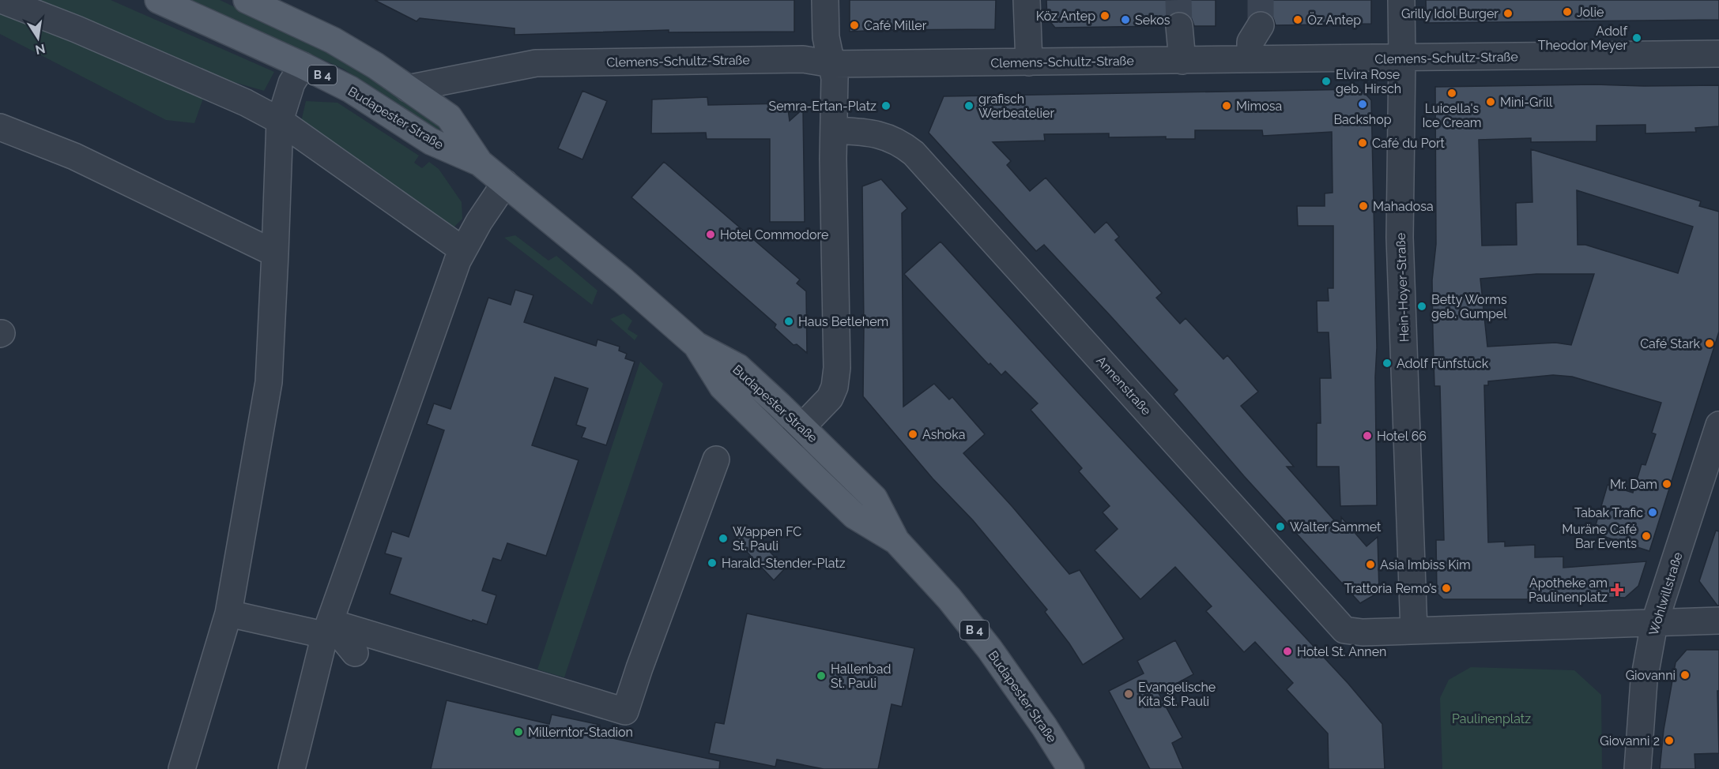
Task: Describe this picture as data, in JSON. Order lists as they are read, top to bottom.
{
  "streets": {
    "main road": ["B 4", "Budapester Straße"],
    "street": [
      "Clemens-Schultz-Straße",
      "Hein-Hoyer-Straße",
      "Annenstraße",
      "Wohlwillstraße"
    ]
  },
  "crossings": [
    ["Clemens-Schultz-Straße", "Budapester Straße"],
    ["Clemens-Schultz-Straße", "Hein-Hoyer-Straße"],
    ["Hein-Hoyer-Straße", "Annenstraße"]
  ],
  "parks": ["Paulinenplatz"],
  "places": {
    "other": [
      "Jolie",
      "Grilly Idol Burger",
      "Köz Antep",
      "Sekos",
      "Öz Antep",
      "Café Miller",
      "Adolf Theodor Meyer",
      "Elvira Rose geb. Hirsch",
      "Luicella's Ice Cream",
      "Mini-Grill",
      "Backshop",
      "Semra-Ertan-Platz",
      "grafisch Werbeatelier",
      "Mimosa",
      "Café du Port",
      "Mahadosa",
      "Hotel Commodore",
      "Betty Worms geb. Gumpel",
      "Haus Betlehem",
      "Café Stark",
      "Adolf Fünfstück",
      "Ashoka",
      "Hotel 66",
      "Mr. Dam",
      "Tabak Trafic",
      "Walter Sammet",
      "Muräne Café Bar Events",
      "Wappen FC St. Pauli",
      "Harald-Stender-Platz",
      "Asia Imbiss Kim",
      "Trattoria Remo’s",
      "Hotel St. Annen",
      "Giovanni",
      "Hallenbad St. Pauli",
      "Evangelische Kita St. Pauli",
      "Millerntor-Stadion",
      "Giovanni 2"
    ],
    "health": ["Apotheke am Paulinenplatz"]
  },
  "north": "bottom"
}
